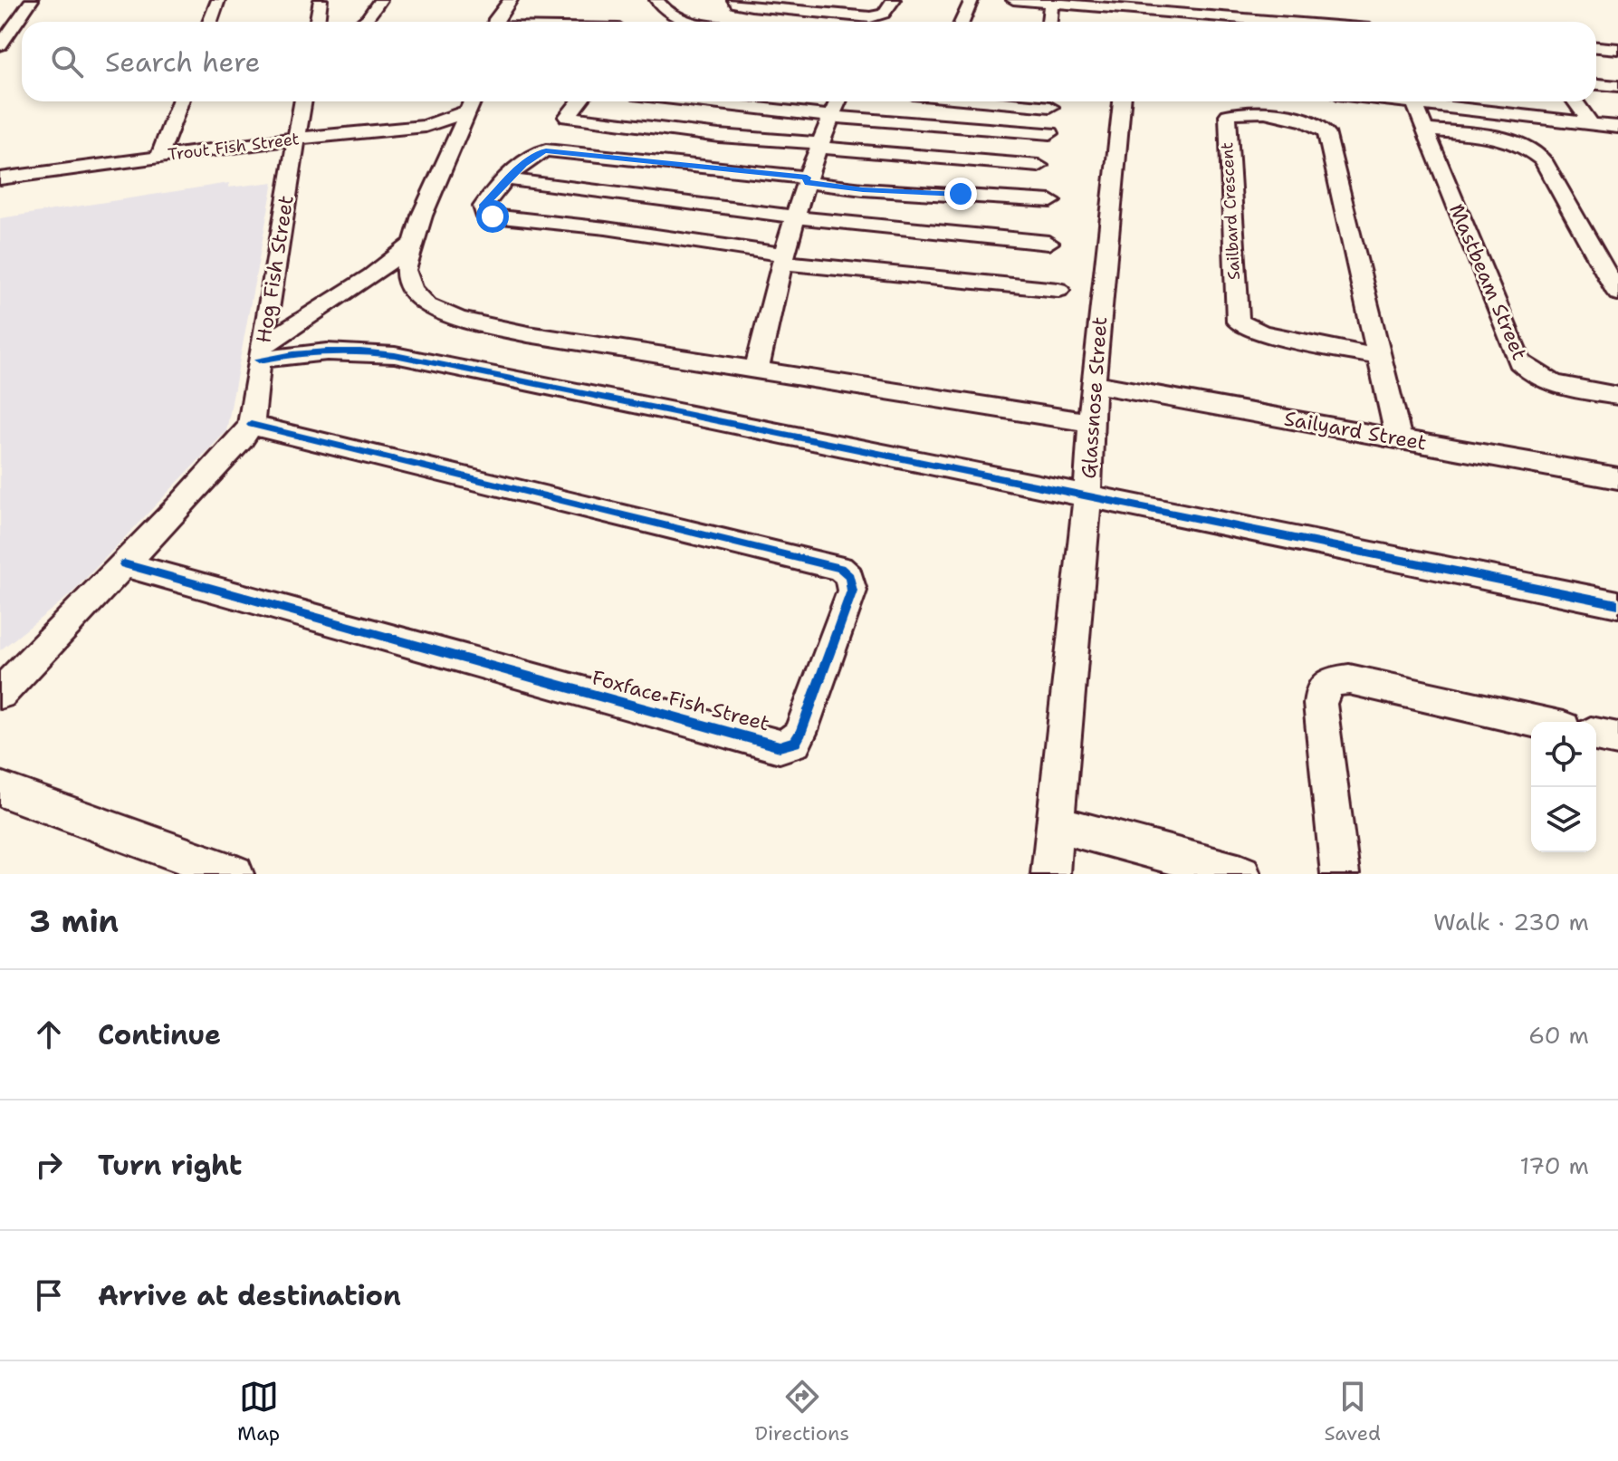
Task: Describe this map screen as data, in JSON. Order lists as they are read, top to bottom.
{
  "streets": {
    "street": [
      "Trout Fish Street",
      "Sailbard Crescent",
      "Hog Fish Street",
      "Mastbeam Street",
      "Glassnose Street",
      "Sailyard Street",
      "Foxface Fish Street"
    ]
  },
  "crossings": [
    ["Trout Fish Street", "Hog Fish Street"],
    ["Sailbard Crescent", "Sailyard Street"],
    ["Hog Fish Street", "Foxface Fish Street"],
    ["Glassnose Street", "Sailyard Street"]
  ],
  "page": {
    "search": "Search here",
    "heading": ["3 min", "Walk · 230 m"],
    "list": [
      ["Continue", "60 m"],
      ["Turn right", "170 m"],
      "Arrive at destination"
    ],
    "nav": ["Map", "Directions", "Saved"]
  }
}
